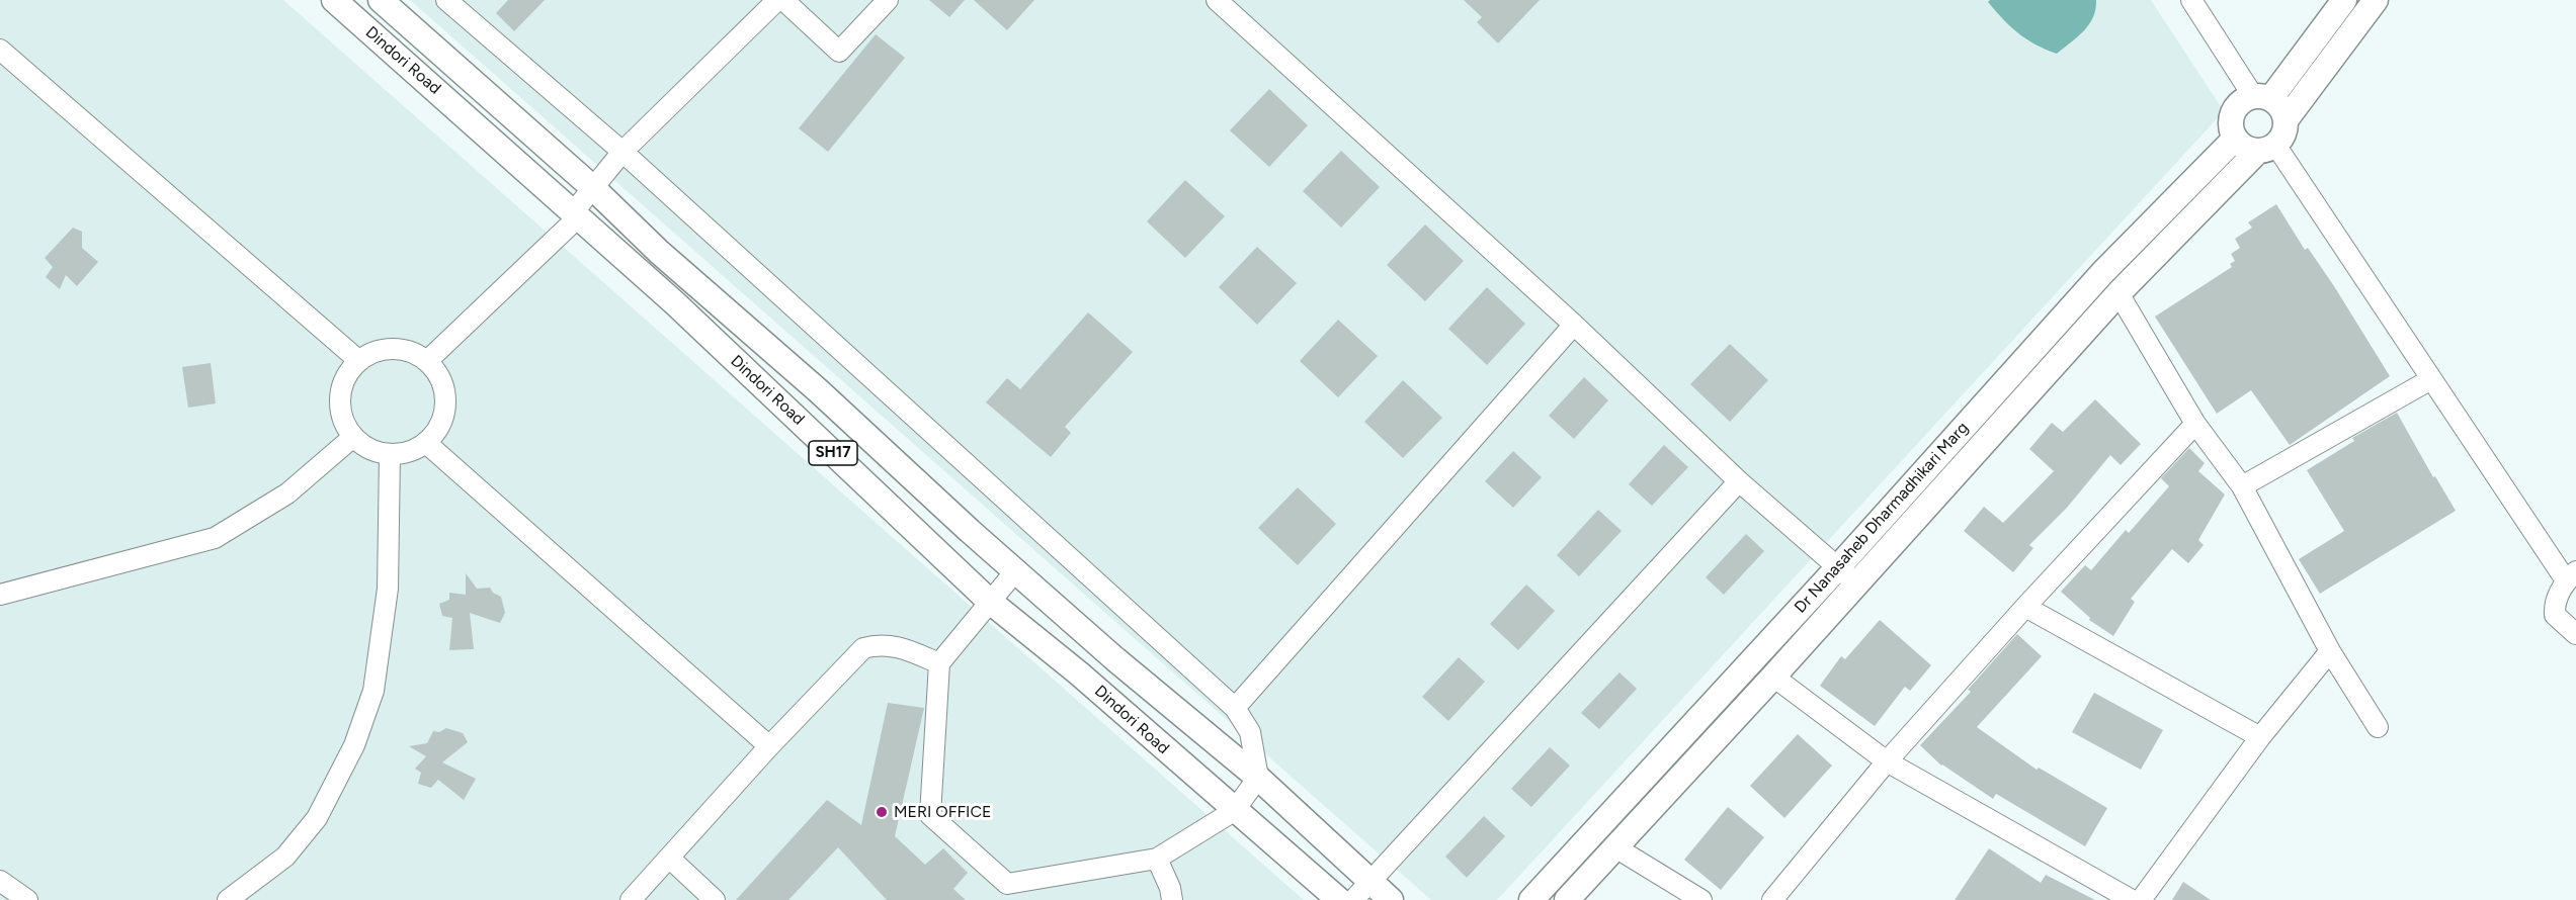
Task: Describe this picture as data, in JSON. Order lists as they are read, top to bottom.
{
  "streets": {
    "main road": ["Dindori Road", "SH17", "Dr Nanasaheb Dharmadhikari Marg"]
  },
  "places": ["MERI OFFICE"]
}
